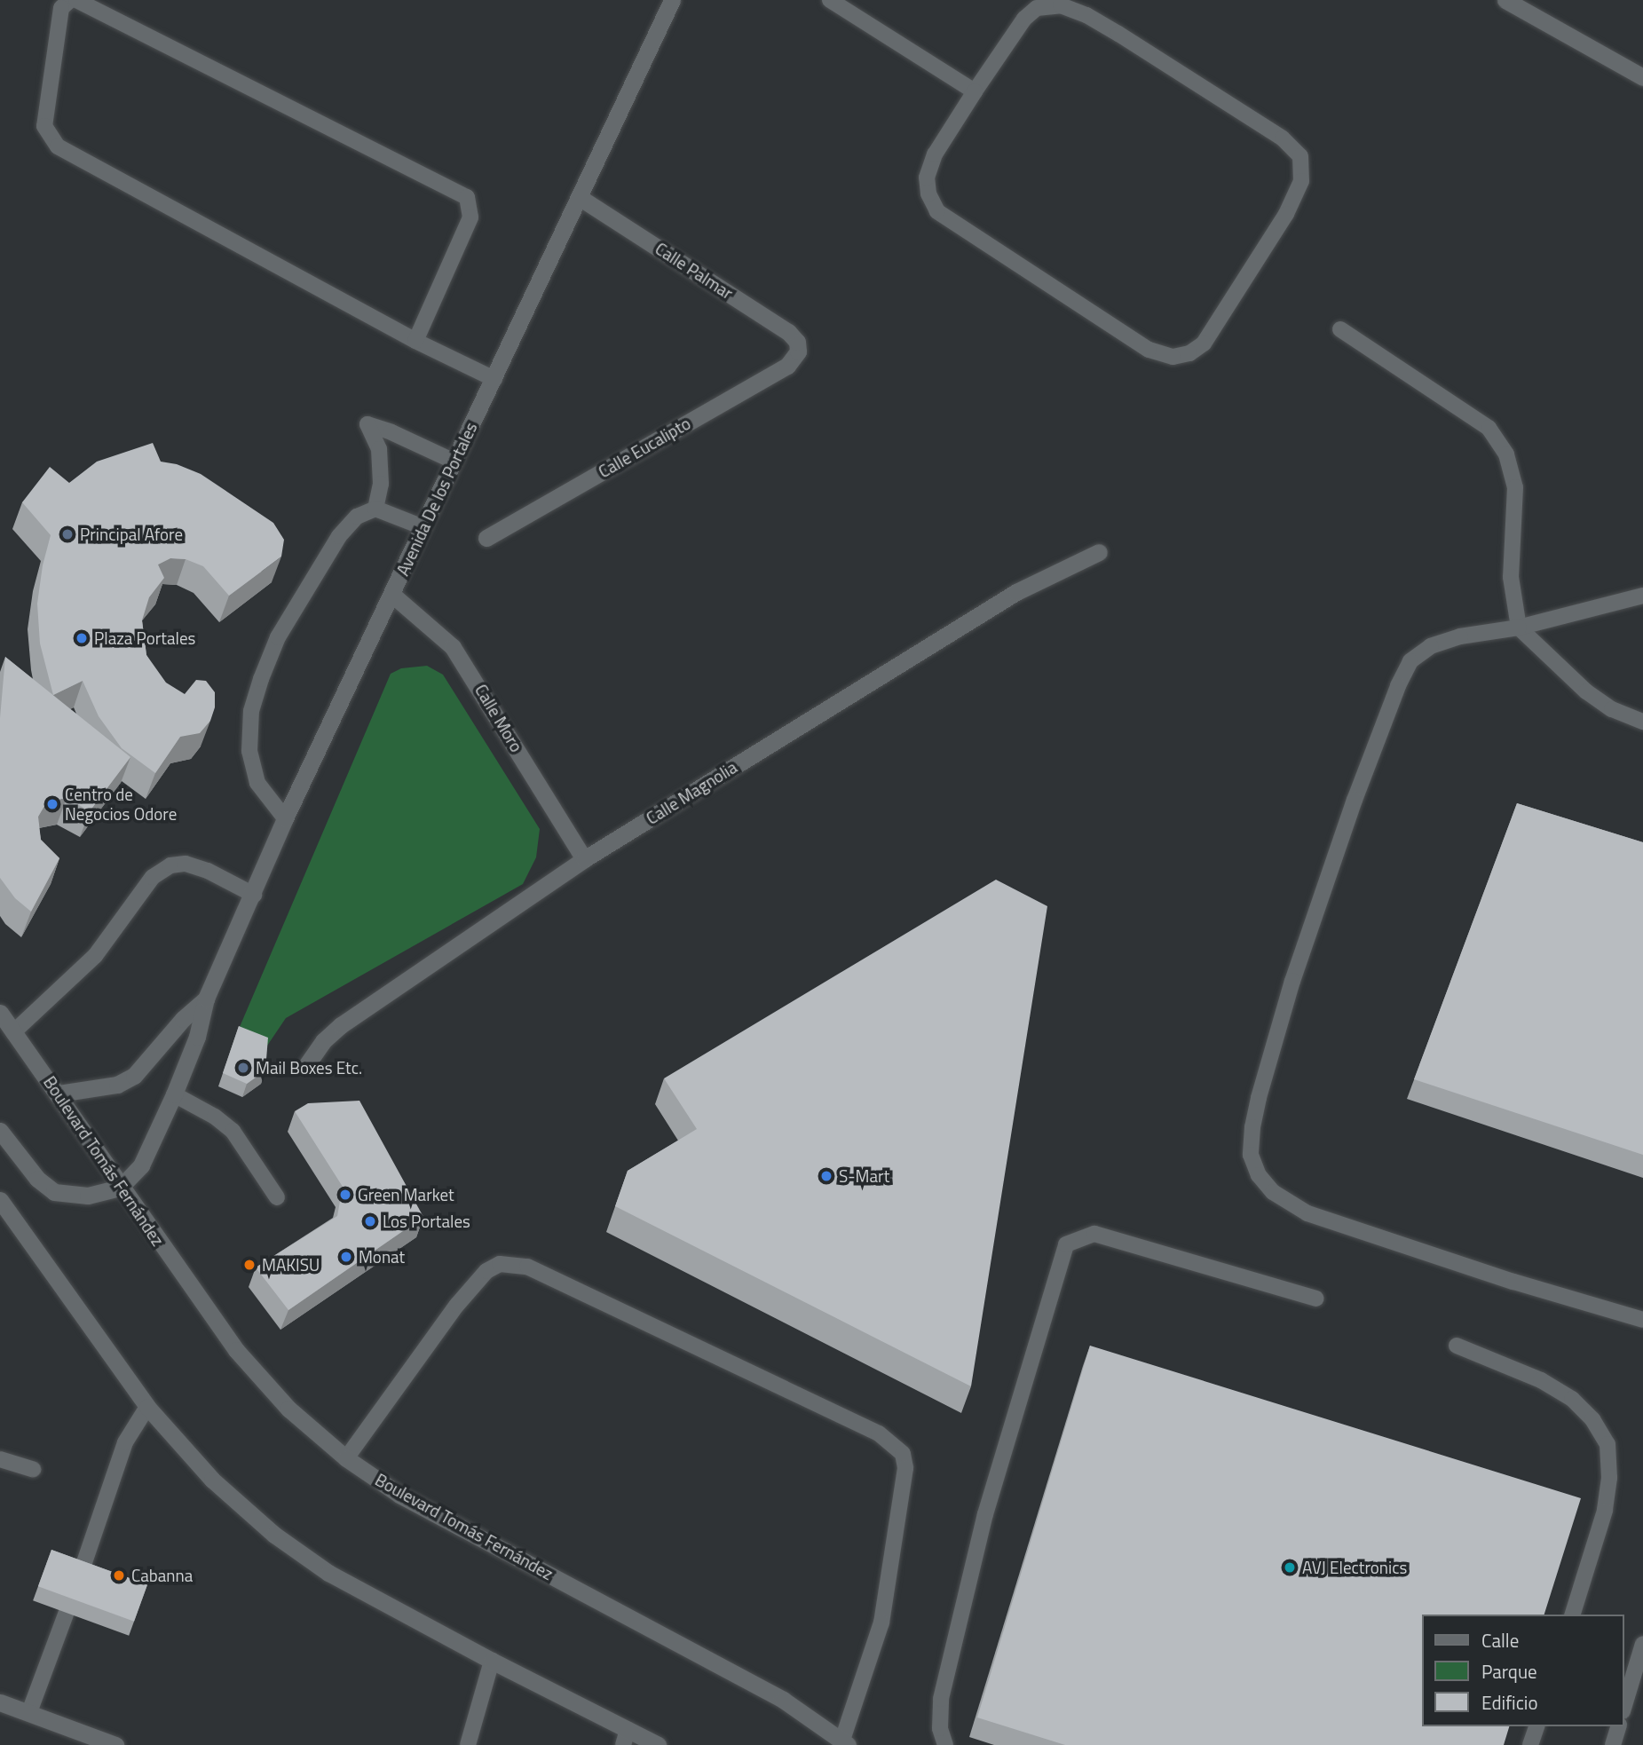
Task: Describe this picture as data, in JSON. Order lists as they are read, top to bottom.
{
  "streets": {
    "street": [
      "Calle Palmar",
      "Calle Eucalipto",
      "Avenida De los Portales",
      "Calle Moro",
      "Calle Magnolia",
      "Boulevard Tomás Fernández"
    ]
  },
  "crossings": [
    ["Calle Palmar", "Calle Eucalipto"],
    ["Calle Palmar", "Avenida De los Portales"],
    ["Avenida De los Portales", "Calle Moro"],
    ["Avenida De los Portales", "Boulevard Tomás Fernández"],
    ["Calle Moro", "Calle Magnolia"]
  ],
  "places": [
    "Principal Afore",
    "Plaza Portales",
    "Centro de Negocios Odore",
    "Mail Boxes Etc.",
    "S-Mart",
    "Green Market",
    "Los Portales",
    "Monat",
    "MAKISU",
    "AVJ Electronics",
    "Cabanna"
  ],
  "legend": ["Calle", "Parque", "Edificio"]
}
